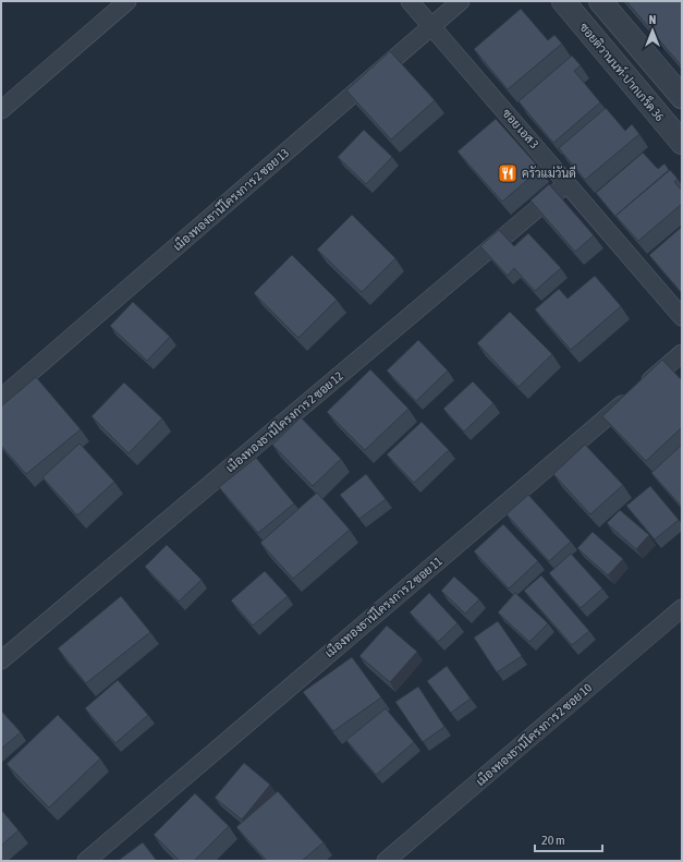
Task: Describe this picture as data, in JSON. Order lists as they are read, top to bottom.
{
  "streets": {
    "street": [
      "ซอยติวานนท์-ปากเกร็ด 36",
      "ซอย เอส 3",
      "เมืองทองธานีโครงการ 2 ซอย 13",
      "เมืองทองธานีโครงการ 2 ซอย 12",
      "เมืองทองธานีโครงการ 2 ซอย 11",
      "เมืองทองธานีโครงการ 2 ซอย 10"
    ]
  },
  "crossings": [
    ["ซอย เอส 3", "เมืองทองธานีโครงการ 2 ซอย 13"],
    ["ซอย เอส 3", "เมืองทองธานีโครงการ 2 ซอย 12"]
  ],
  "places": {
    "restaurant": ["ครัวแม่วันดี"]
  },
  "scale_bar": "20 m",
  "north": "top"
}
